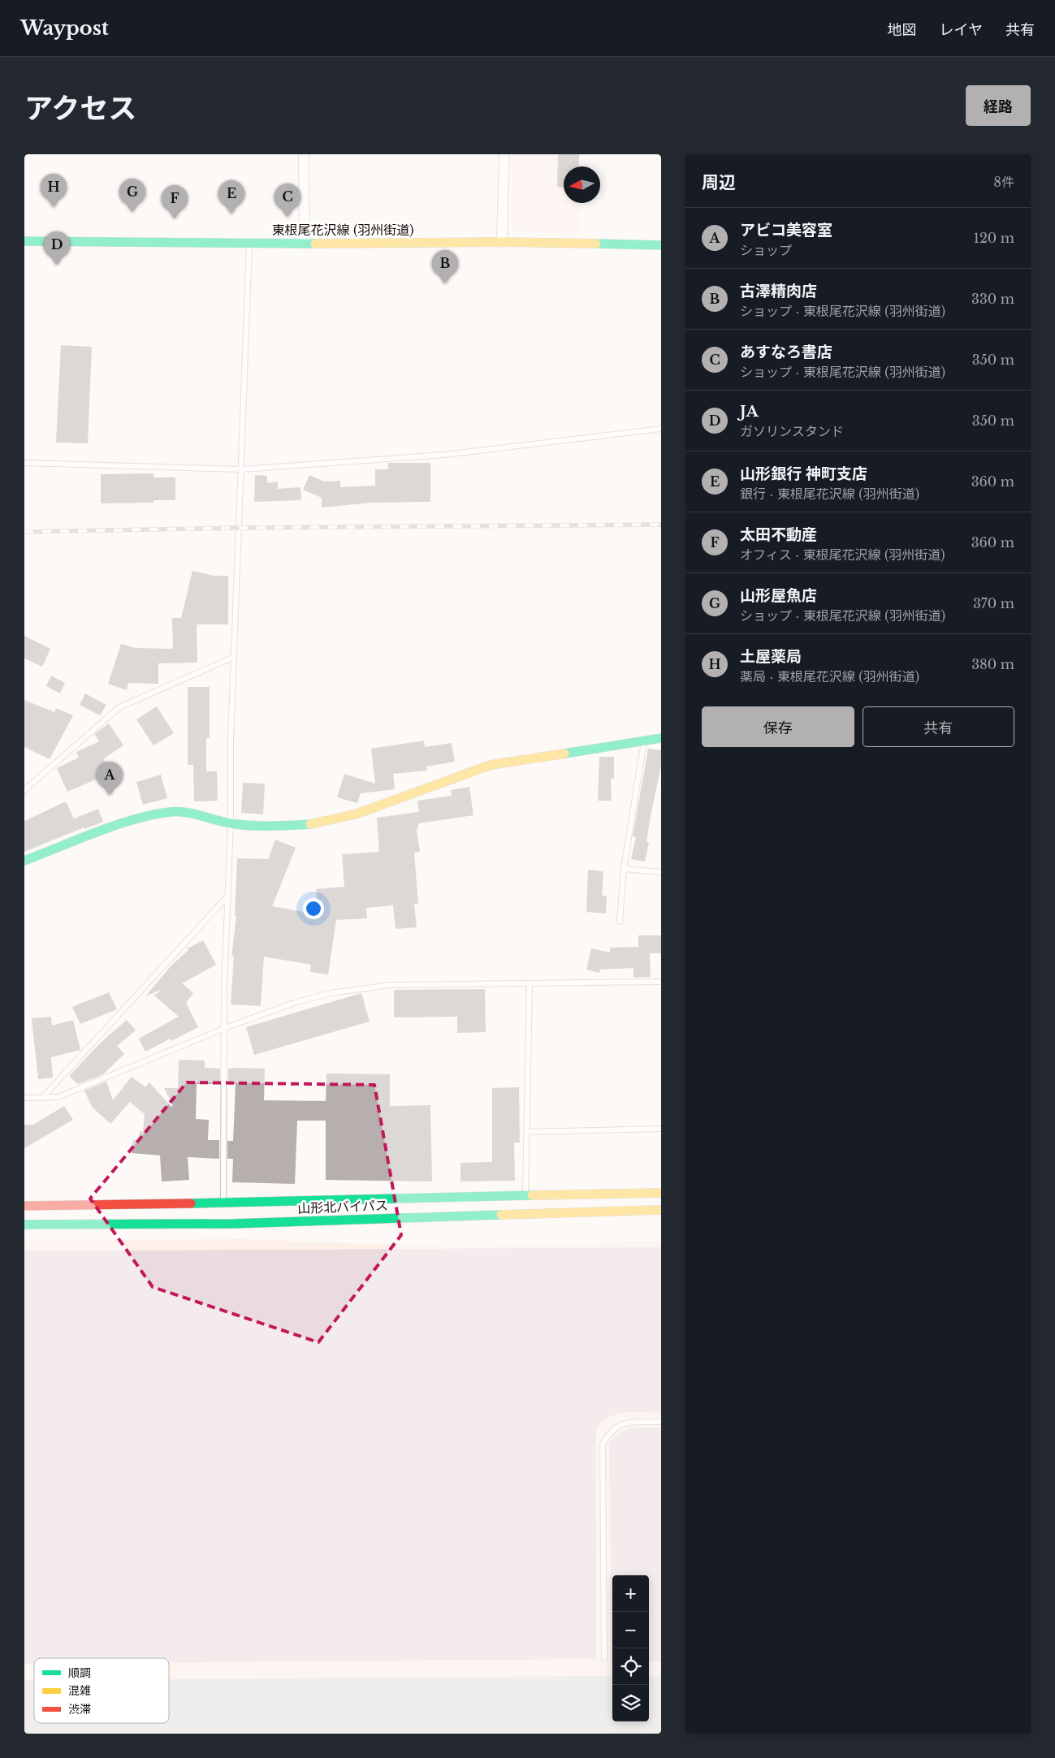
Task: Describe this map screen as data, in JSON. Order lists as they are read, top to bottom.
{
  "streets": {
    "main road": ["東根尾花沢線 (羽州街道)", "山形北バイパス"]
  },
  "legend": ["順調", "混雑", "渋滞"],
  "north": "left",
  "page": {
    "header": "Waypost",
    "nav": ["地図", "レイヤ", "共有"],
    "title": "アクセス",
    "buttons": [
      "経路",
      ["保存", "共有"]
    ],
    "heading": ["周辺", "8件"],
    "pins": [
      "H",
      "G",
      "E",
      "C",
      "F",
      "D",
      "B",
      "A"
    ],
    "list": [
      {
        "mark": "A",
        "name": "アビコ美容室",
        "note": "ショップ",
        "value": "120 m"
      },
      {
        "mark": "B",
        "name": "古澤精肉店",
        "note": "ショップ · 東根尾花沢線 (羽州街道)",
        "value": "330 m"
      },
      {
        "mark": "C",
        "name": "あすなろ書店",
        "note": "ショップ · 東根尾花沢線 (羽州街道)",
        "value": "350 m"
      },
      {
        "mark": "D",
        "name": "JA",
        "note": "ガソリンスタンド",
        "value": "350 m"
      },
      {
        "mark": "E",
        "name": "山形銀行 神町支店",
        "note": "銀行 · 東根尾花沢線 (羽州街道)",
        "value": "360 m"
      },
      {
        "mark": "F",
        "name": "太田不動産",
        "note": "オフィス · 東根尾花沢線 (羽州街道)",
        "value": "360 m"
      },
      {
        "mark": "G",
        "name": "山形屋魚店",
        "note": "ショップ · 東根尾花沢線 (羽州街道)",
        "value": "370 m"
      },
      {
        "mark": "H",
        "name": "土屋薬局",
        "note": "薬局 · 東根尾花沢線 (羽州街道)",
        "value": "380 m"
      }
    ],
    "map_buttons": ["+", "−"]
  }
}
